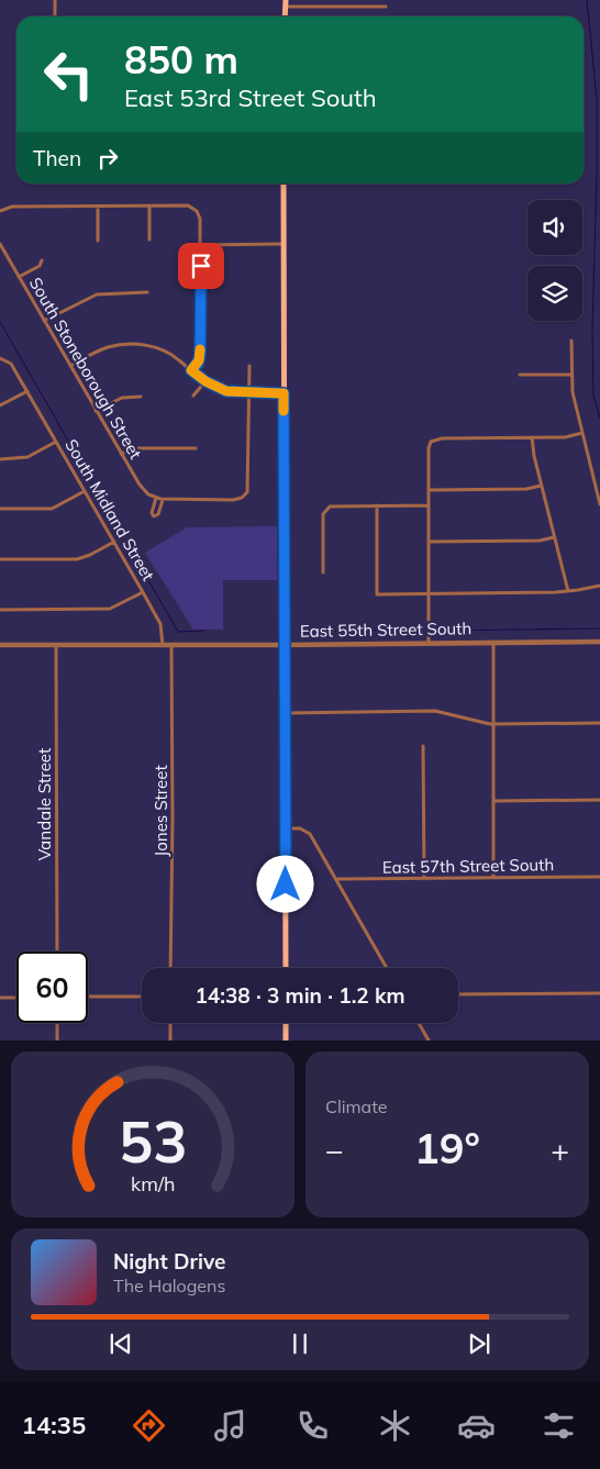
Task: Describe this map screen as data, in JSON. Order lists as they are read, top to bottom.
{
  "streets": {
    "street": [
      "South Stoneborough Street",
      "South Midland Street",
      "East 55th Street South",
      "Vandale Street",
      "Jones Street",
      "East 57th Street South"
    ]
  },
  "crossings": [
    ["South Midland Street", "East 55th Street South"],
    ["East 55th Street South", "Vandale Street"],
    ["East 55th Street South", "Jones Street"]
  ],
  "page": {
    "turn": ["850 m", "East 53rd Street South"],
    "then": "Then",
    "limit": "60",
    "trip": "14:38 · 3 min · 1.2 km",
    "tile": "Climate",
    "heat": ["−", "19°", "+"],
    "song": ["Night Drive", "The Halogens"],
    "tabs": "14:35",
    "gauge": ["53", "km/h"]
  }
}
